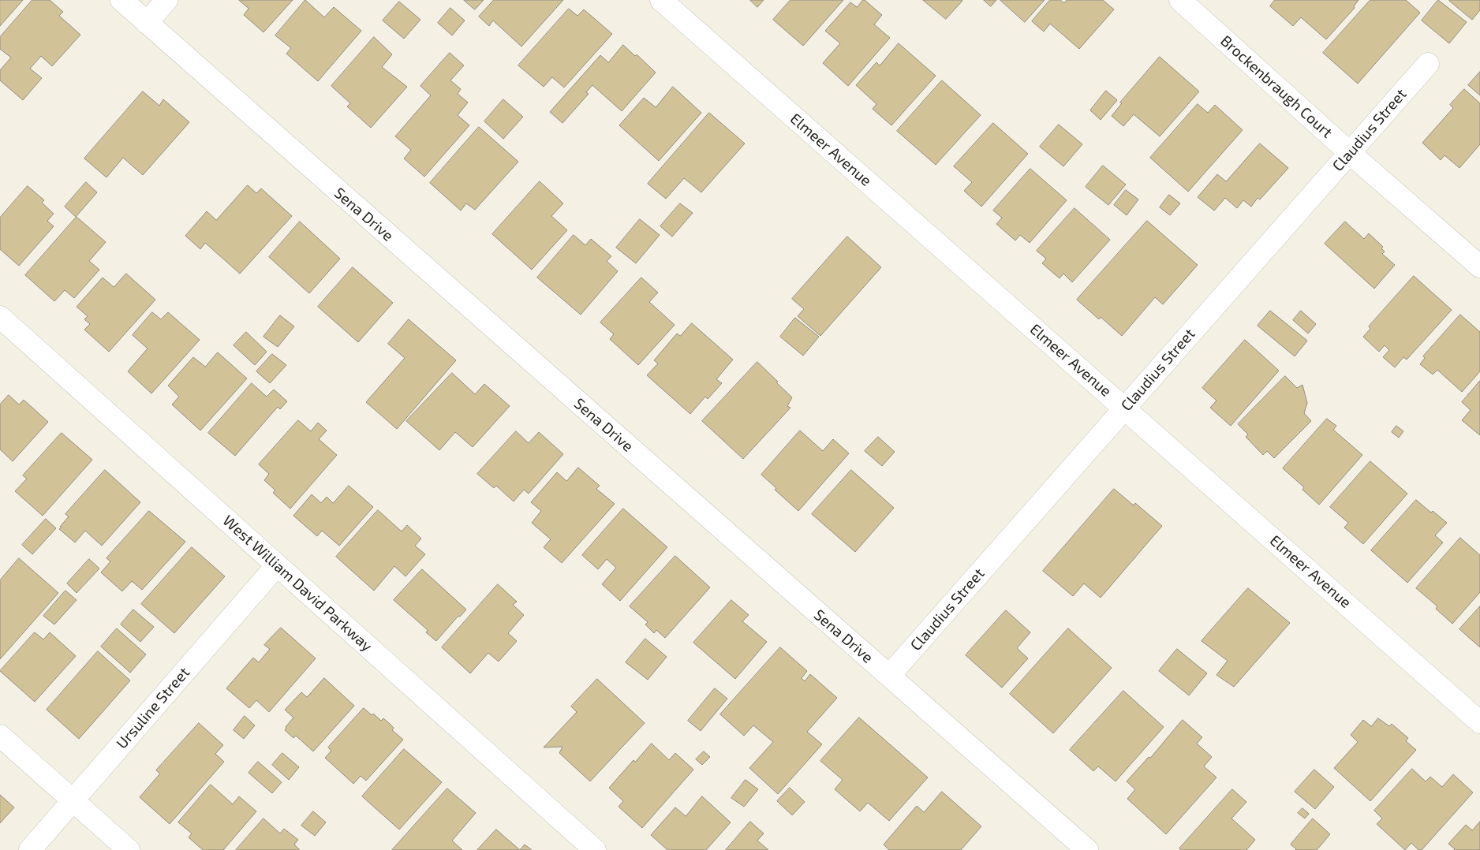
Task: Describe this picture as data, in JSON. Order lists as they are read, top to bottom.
{
  "streets": {
    "street": [
      "Brockenbraugh Court",
      "Claudius Street",
      "Elmeer Avenue",
      "Sena Drive",
      "West William David Parkway",
      "Ursuline Street"
    ]
  },
  "crossings": [
    ["Brockenbraugh Court", "Claudius Street"],
    ["Claudius Street", "Elmeer Avenue"],
    ["Claudius Street", "Sena Drive"],
    ["West William David Parkway", "Ursuline Street"]
  ]
}
